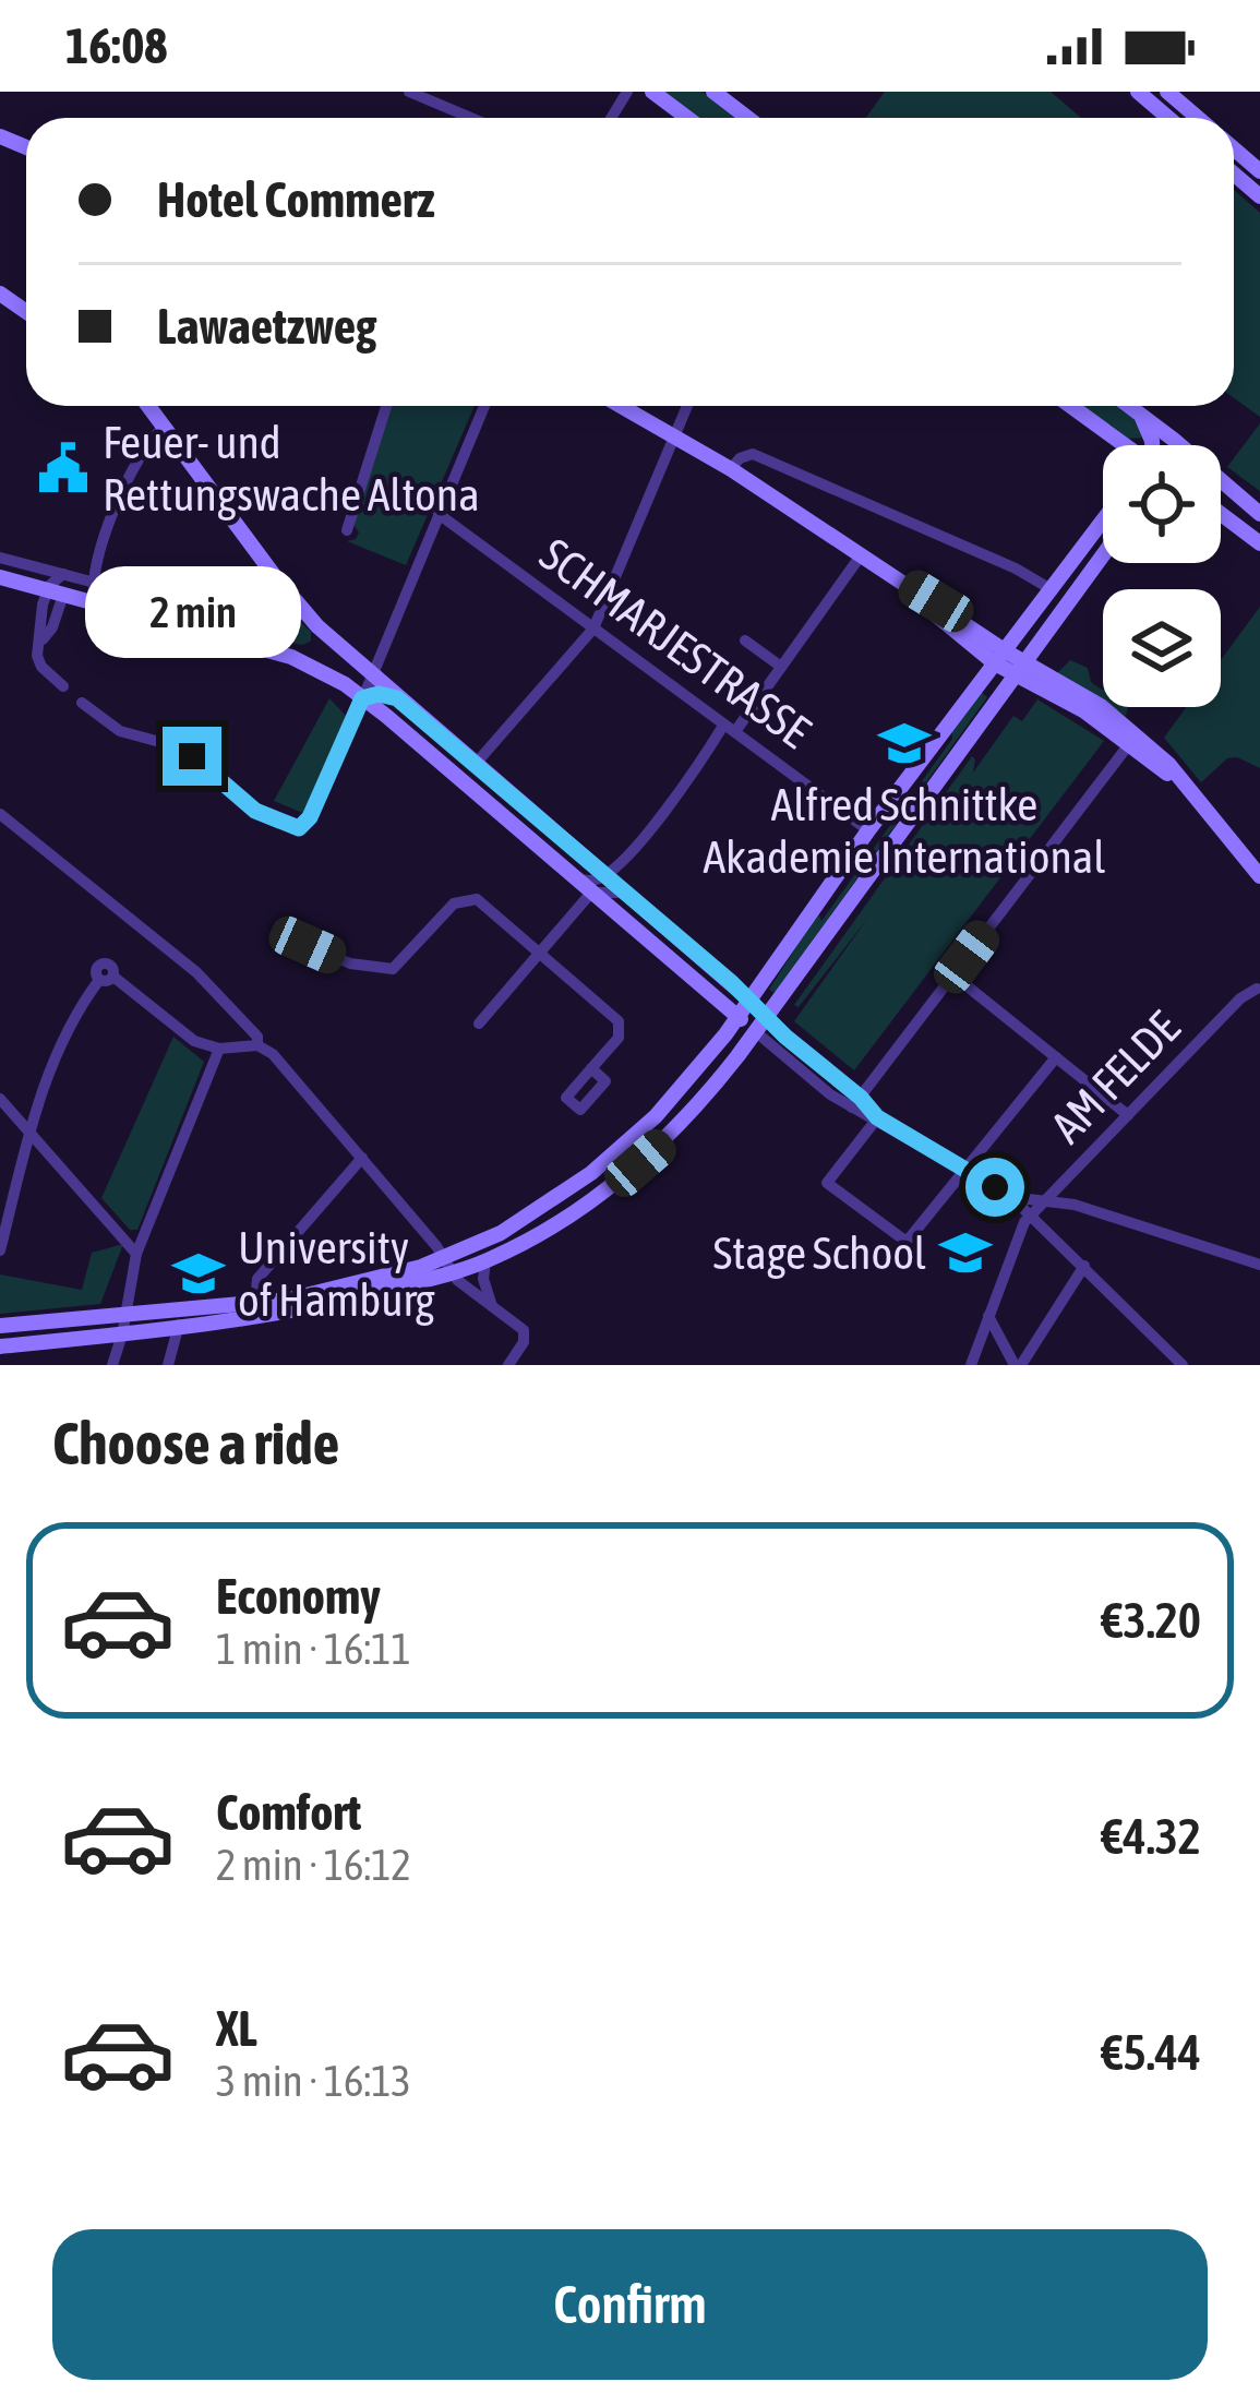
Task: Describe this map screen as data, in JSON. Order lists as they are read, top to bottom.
{
  "streets": {
    "street": ["SCHMARJESTRASSE", "AM FELDE"]
  },
  "places": {
    "public building": ["Feuer- und Rettungswache Altona"],
    "school or university": ["Alfred Schnittke Akademie International", "Stage School", "University of Hamburg"]
  },
  "page": {
    "status": "16:08",
    "banner": ["Hotel Commerz", "Lawaetzweg"],
    "bubble": "2 min",
    "heading": "Choose a ride",
    "list": [
      {
        "name": "Economy",
        "note": "1 min · 16:11",
        "value": "€3.20"
      },
      {
        "name": "Comfort",
        "note": "2 min · 16:12",
        "value": "€4.32"
      },
      {
        "name": "XL",
        "note": "3 min · 16:13",
        "value": "€5.44"
      }
    ],
    "buttons": "Confirm"
  }
}
